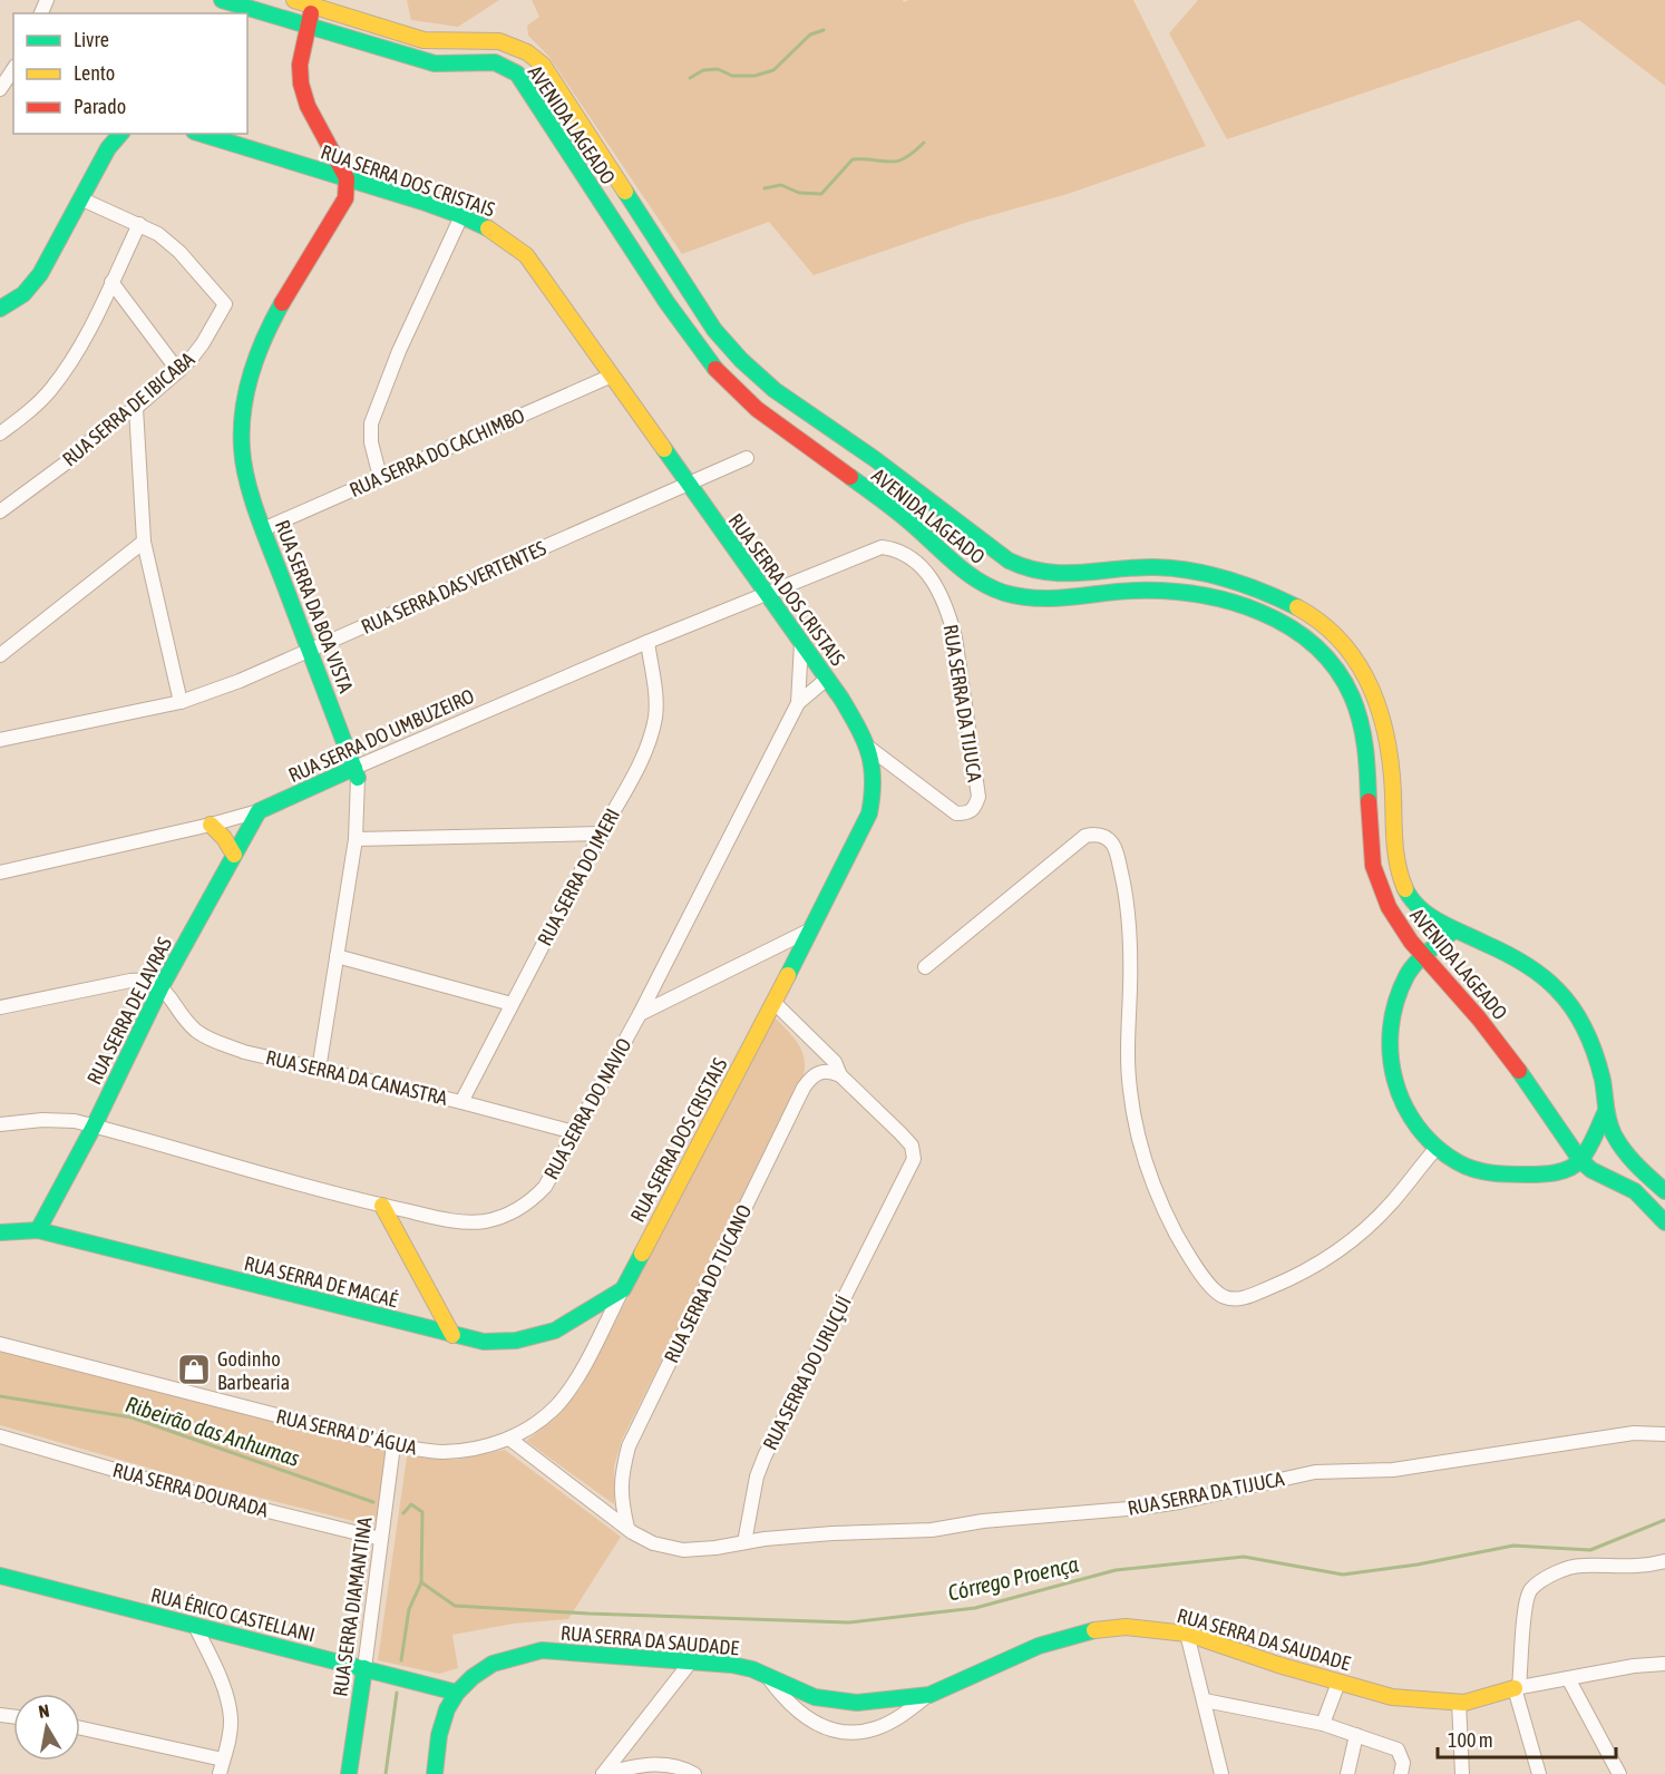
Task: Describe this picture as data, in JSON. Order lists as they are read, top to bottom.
{
  "streets": {
    "street": [
      "AVENIDA LAGEADO",
      "RUA SERRA DOS CRISTAIS",
      "RUA SERRA DE IBICABA",
      "RUA SERRA DO CACHIMBO",
      "RUA SERRA DAS VERTENTES",
      "RUA SERRA DA BOA VISTA",
      "RUA SERRA DA TIJUCA",
      "RUA SERRA DO UMBUZEIRO",
      "RUA SERRA DO IMERI",
      "RUA SERRA DE LAVRAS",
      "RUA SERRA DA CANASTRA",
      "RUA SERRA DO NAVIO",
      "RUA SERRA DE MACAÉ",
      "RUA SERRA DO TUCANO",
      "RUA SERRA DO URUÇUÍ",
      "RUA SERRA D' ÁGUA",
      "RUA SERRA DOURADA",
      "RUA SERRA DIAMANTINA",
      "RUA ÉRICO CASTELLANI",
      "RUA SERRA DA SAUDADE"
    ]
  },
  "crossings": [
    ["RUA SERRA DOS CRISTAIS", "RUA SERRA DO CACHIMBO"],
    ["RUA SERRA DOS CRISTAIS", "RUA SERRA DAS VERTENTES"],
    ["RUA SERRA DOS CRISTAIS", "RUA SERRA DA BOA VISTA"],
    ["RUA SERRA DOS CRISTAIS", "RUA SERRA DA TIJUCA"],
    ["RUA SERRA DOS CRISTAIS", "RUA SERRA DO UMBUZEIRO"],
    ["RUA SERRA DOS CRISTAIS", "RUA SERRA DO NAVIO"],
    ["RUA SERRA DOS CRISTAIS", "RUA SERRA DE MACAÉ"],
    ["RUA SERRA DOS CRISTAIS", "RUA SERRA DO URUÇUÍ"],
    ["RUA SERRA DOS CRISTAIS", "RUA SERRA D' ÁGUA"],
    ["RUA SERRA DO CACHIMBO", "RUA SERRA DA BOA VISTA"],
    ["RUA SERRA DAS VERTENTES", "RUA SERRA DA BOA VISTA"],
    ["RUA SERRA DA BOA VISTA", "RUA SERRA DO UMBUZEIRO"],
    ["RUA SERRA DA BOA VISTA", "RUA SERRA DA CANASTRA"],
    ["RUA SERRA DA TIJUCA", "RUA SERRA DO UMBUZEIRO"],
    ["RUA SERRA DA TIJUCA", "RUA SERRA DO URUÇUÍ"],
    ["RUA SERRA DO UMBUZEIRO", "RUA SERRA DO IMERI"],
    ["RUA SERRA DO UMBUZEIRO", "RUA SERRA DE LAVRAS"],
    ["RUA SERRA DO IMERI", "RUA SERRA DA CANASTRA"],
    ["RUA SERRA DE LAVRAS", "RUA SERRA DA CANASTRA"],
    ["RUA SERRA DE LAVRAS", "RUA SERRA DO NAVIO"],
    ["RUA SERRA DE LAVRAS", "RUA SERRA DE MACAÉ"],
    ["RUA SERRA DA CANASTRA", "RUA SERRA DO NAVIO"],
    ["RUA SERRA DE MACAÉ", "RUA SERRA D' ÁGUA"],
    ["RUA SERRA DO TUCANO", "RUA SERRA DO URUÇUÍ"],
    ["RUA SERRA D' ÁGUA", "RUA SERRA DIAMANTINA"],
    ["RUA SERRA DOURADA", "RUA SERRA DIAMANTINA"],
    ["RUA SERRA DIAMANTINA", "RUA ÉRICO CASTELLANI"],
    ["RUA ÉRICO CASTELLANI", "RUA SERRA DA SAUDADE"]
  ],
  "water": ["Ribeirão das Anhumas", "Córrego Proença"],
  "places": {
    "shop": ["Godinho Barbearia"]
  },
  "legend": ["Livre", "Lento", "Parado"],
  "scale_bar": "100 m",
  "north": "top"
}
